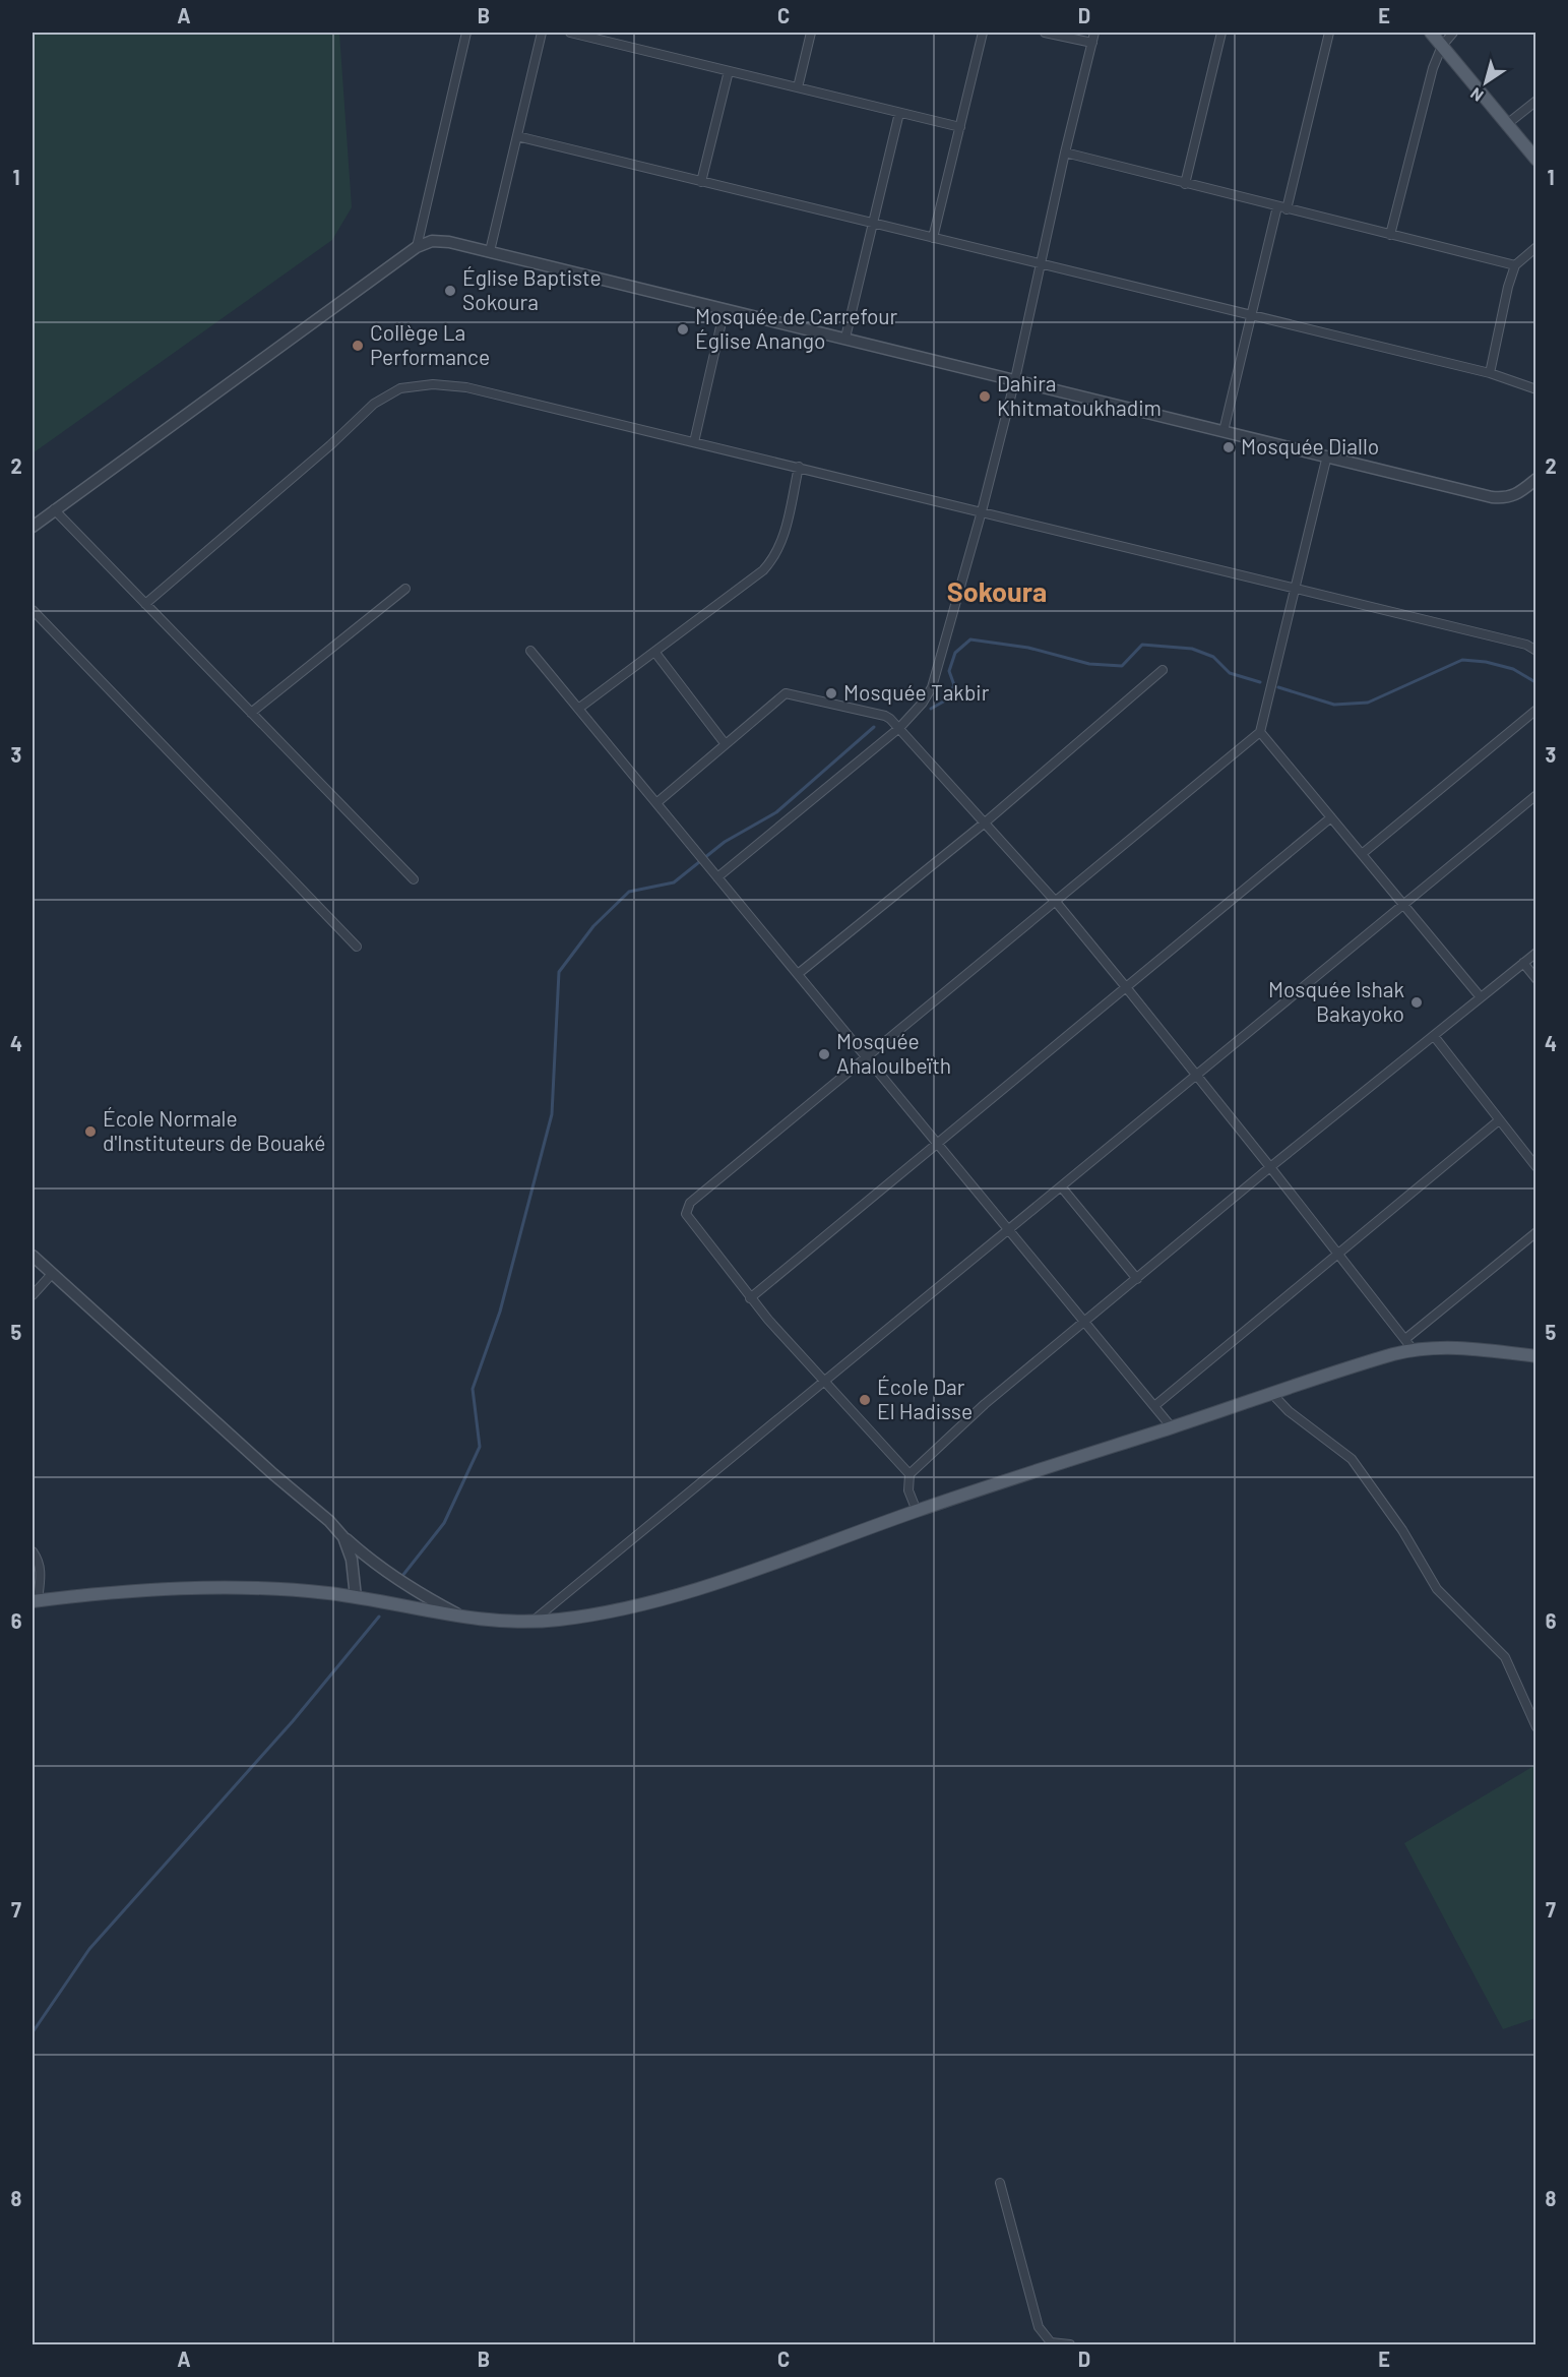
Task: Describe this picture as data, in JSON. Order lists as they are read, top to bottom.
{
  "districts": ["Sokoura"],
  "places": [
    "Église Baptiste Sokoura",
    "Mosquée de Carrefour Église Anango",
    "Collège La Performance",
    "Dahira Khitmatoukhadim",
    "Mosquée Diallo",
    "Mosquée Takbir",
    "Mosquée Ishak Bakayoko",
    "Mosquée Ahaloulbeïth",
    "École Normale d'Instituteurs de Bouaké",
    "École Dar El Hadisse"
  ],
  "north": "bottom left",
  "grid": {
    "columns": [
      "A",
      "B",
      "C",
      "D",
      "E"
    ],
    "rows": [
      "1",
      "2",
      "3",
      "4",
      "5",
      "6",
      "7",
      "8"
    ]
  }
}
